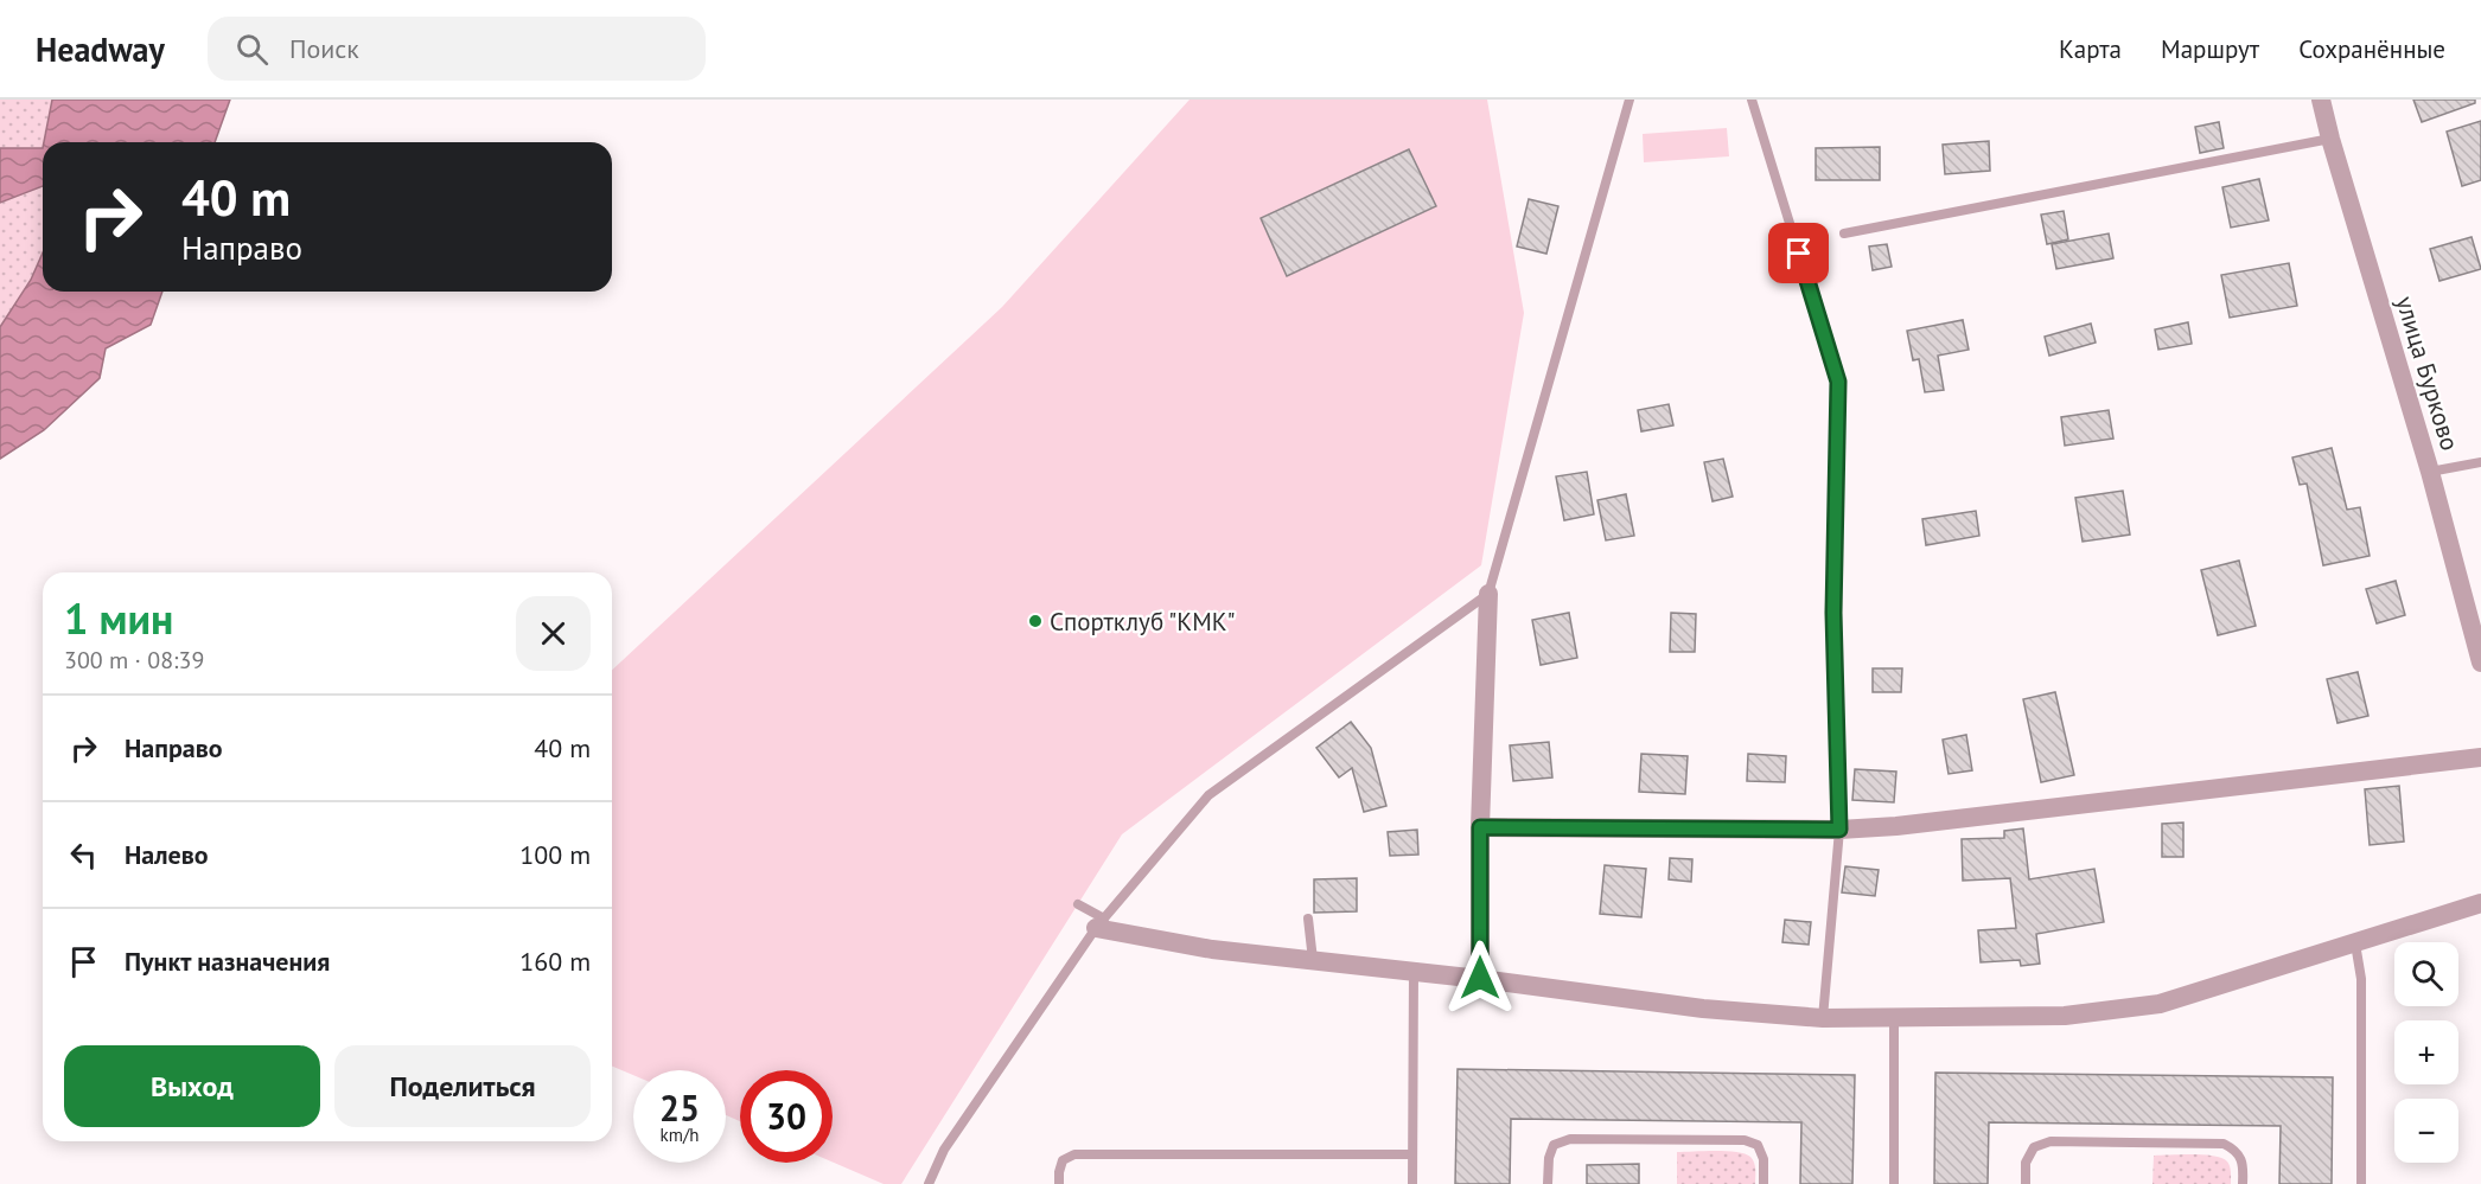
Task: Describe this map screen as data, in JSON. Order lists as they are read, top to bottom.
{
  "streets": {
    "street": ["улица Бурково"]
  },
  "places": ["Спортклуб \"КМК\""],
  "page": {
    "header": "Headway",
    "search": "Поиск",
    "nav": ["Карта", "Маршрут", "Сохранённые"],
    "turn": ["40 m", "Направо"],
    "heading": ["1 мин", "300 m · 08:39"],
    "list": [
      {
        "name": "Направо",
        "value": "40 m"
      },
      {
        "name": "Налево",
        "value": "100 m"
      },
      {
        "name": "Пункт назначения",
        "value": "160 m"
      }
    ],
    "map_buttons": ["+", "−"],
    "buttons": ["Выход", "Поделиться"],
    "speed": "25 km/h",
    "limit": "30"
  }
}
